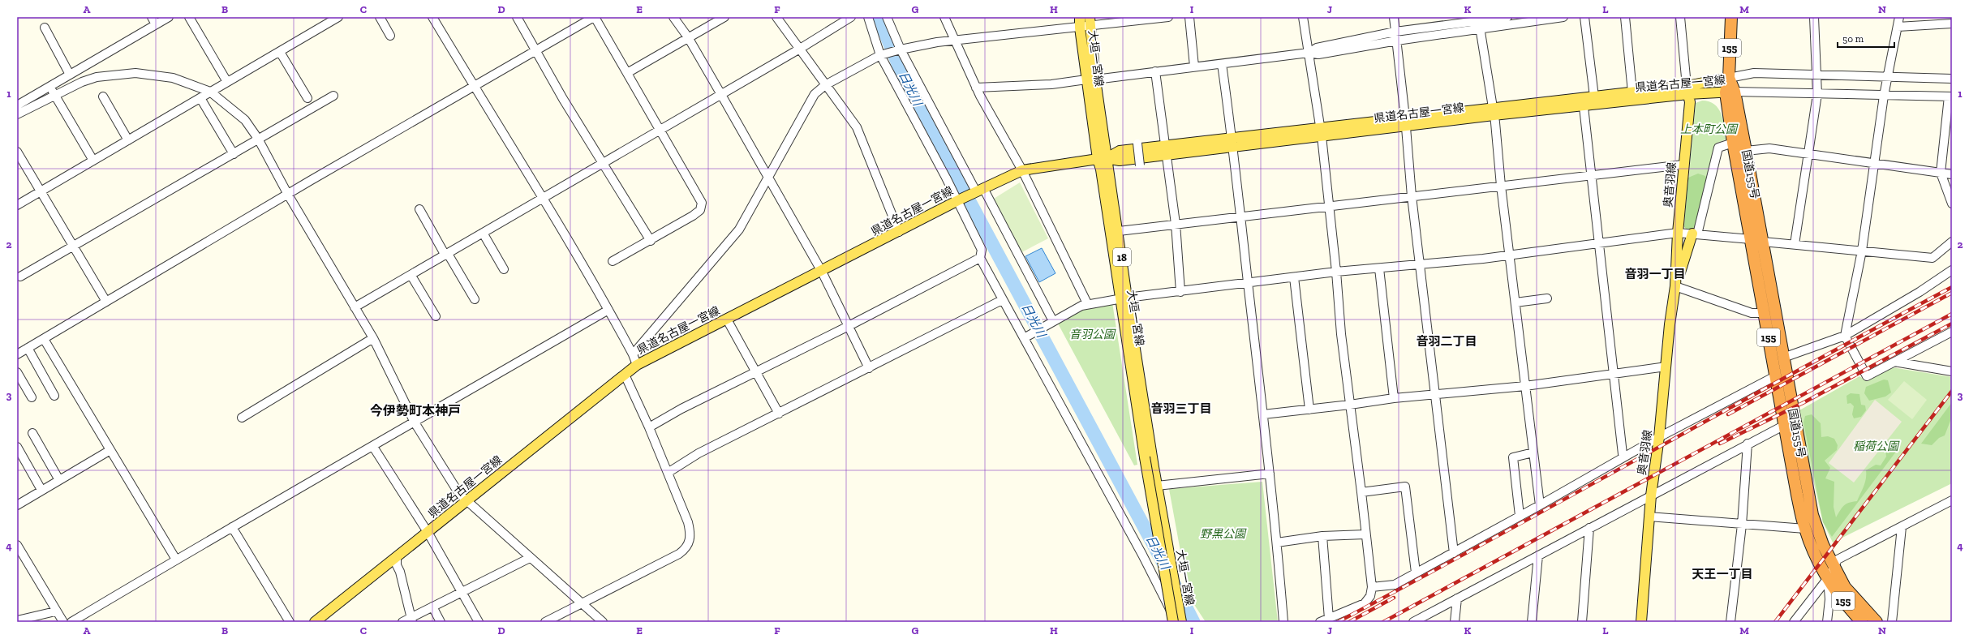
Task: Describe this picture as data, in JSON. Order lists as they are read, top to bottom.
{
  "streets": {
    "highway": ["155", "国道155号"],
    "main road": [
      "大垣一宮線",
      "県道名古屋一宮線",
      "奥音羽線",
      "18"
    ]
  },
  "crossings": [
    ["155", "県道名古屋一宮線"],
    ["155", "国道155号"],
    ["大垣一宮線", "県道名古屋一宮線"],
    ["県道名古屋一宮線", "国道155号"],
    ["県道名古屋一宮線", "奥音羽線"]
  ],
  "districts": [
    "音羽一丁目",
    "音羽二丁目",
    "音羽三丁目",
    "今伊勢町本神戸",
    "天王一丁目"
  ],
  "water": ["日光川"],
  "parks": [
    "上本町公園",
    "音羽公園",
    "稲荷公園",
    "野黒公園"
  ],
  "scale_bar": "50 m",
  "grid": {
    "columns": [
      "A",
      "B",
      "C",
      "D",
      "E",
      "F",
      "G",
      "H",
      "I",
      "J",
      "K",
      "L",
      "M",
      "N"
    ],
    "rows": [
      "1",
      "2",
      "3",
      "4"
    ]
  }
}
